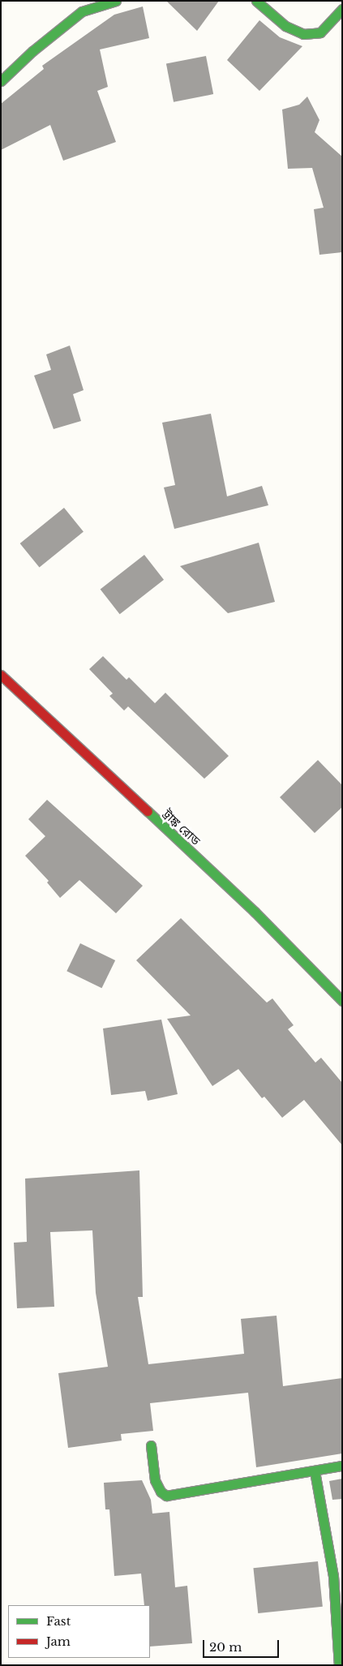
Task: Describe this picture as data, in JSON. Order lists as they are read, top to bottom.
{
  "streets": {
    "street": ["ট্রাঙ্ক রোড"]
  },
  "legend": ["Fast", "Jam"],
  "scale_bar": "20 m"
}
